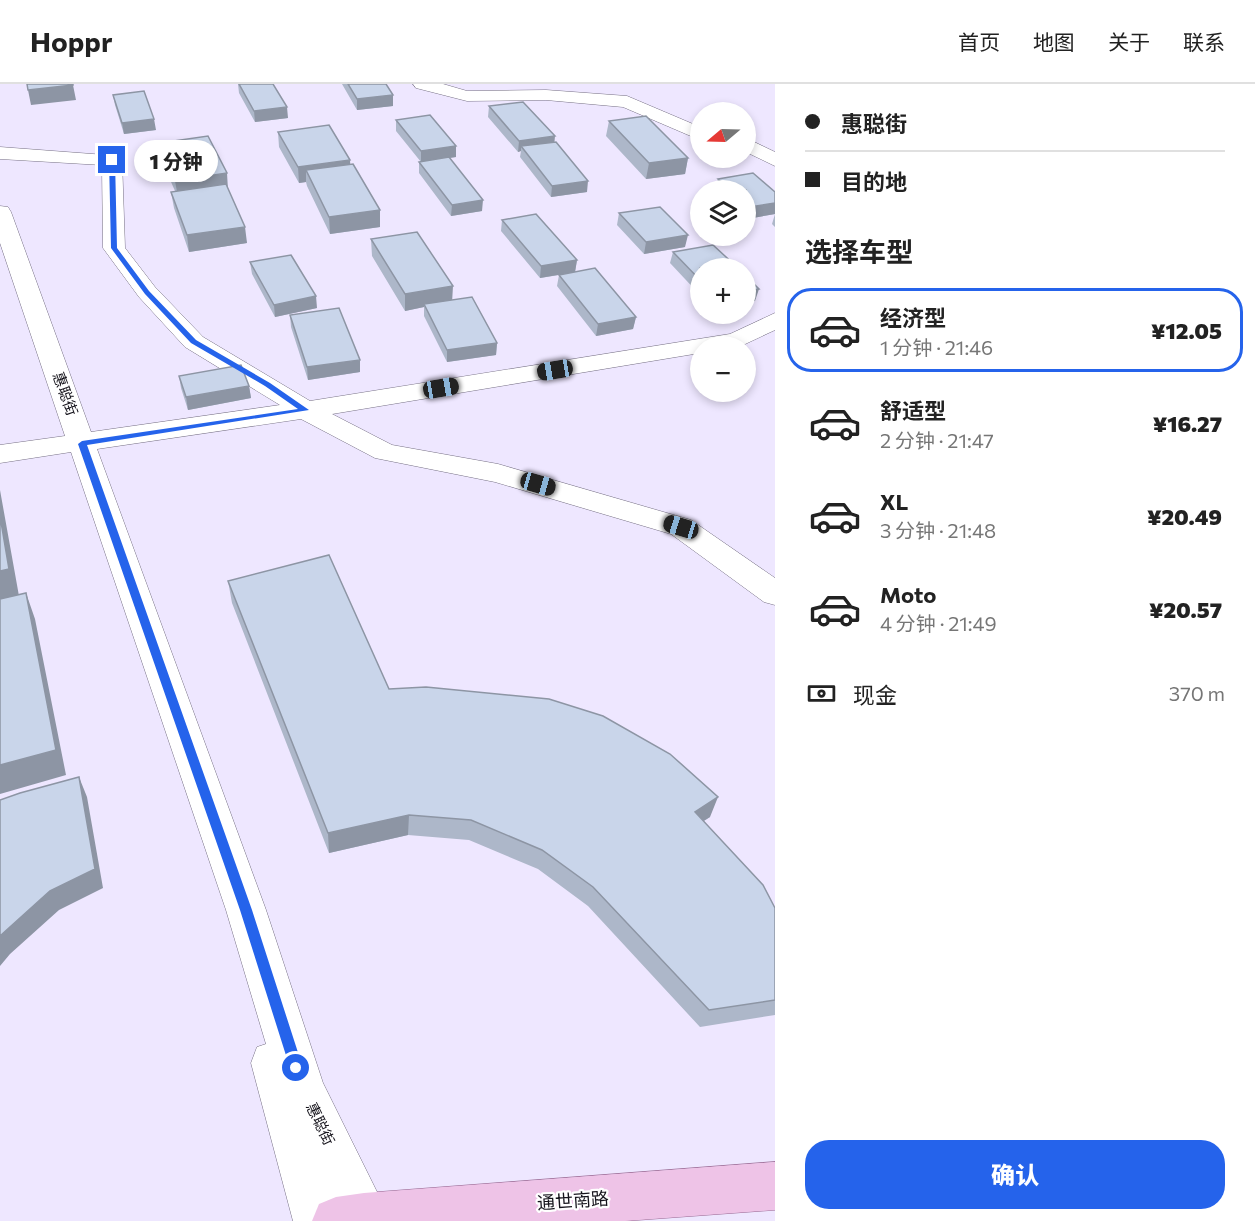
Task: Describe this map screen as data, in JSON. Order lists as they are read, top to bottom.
{
  "streets": {
    "main road": ["通世南路"],
    "street": ["惠聪街"]
  },
  "crossings": [
    ["惠聪街", "通世南路"]
  ],
  "north": "left",
  "page": {
    "header": "Hoppr",
    "nav": [
      "首页",
      "地图",
      "关于",
      "联系"
    ],
    "banner": ["惠聪街", "目的地"],
    "map_buttons": ["+", "−"],
    "bubble": "1 分钟",
    "heading": "选择车型",
    "list": [
      {
        "name": "经济型",
        "note": "1 分钟 · 21:46",
        "value": "¥12.05"
      },
      {
        "name": "舒适型",
        "note": "2 分钟 · 21:47",
        "value": "¥16.27"
      },
      {
        "name": "XL",
        "note": "3 分钟 · 21:48",
        "value": "¥20.49"
      },
      {
        "name": "Moto",
        "note": "4 分钟 · 21:49",
        "value": "¥20.57"
      }
    ],
    "pay": ["现金", "370 m"],
    "buttons": "确认"
  }
}
